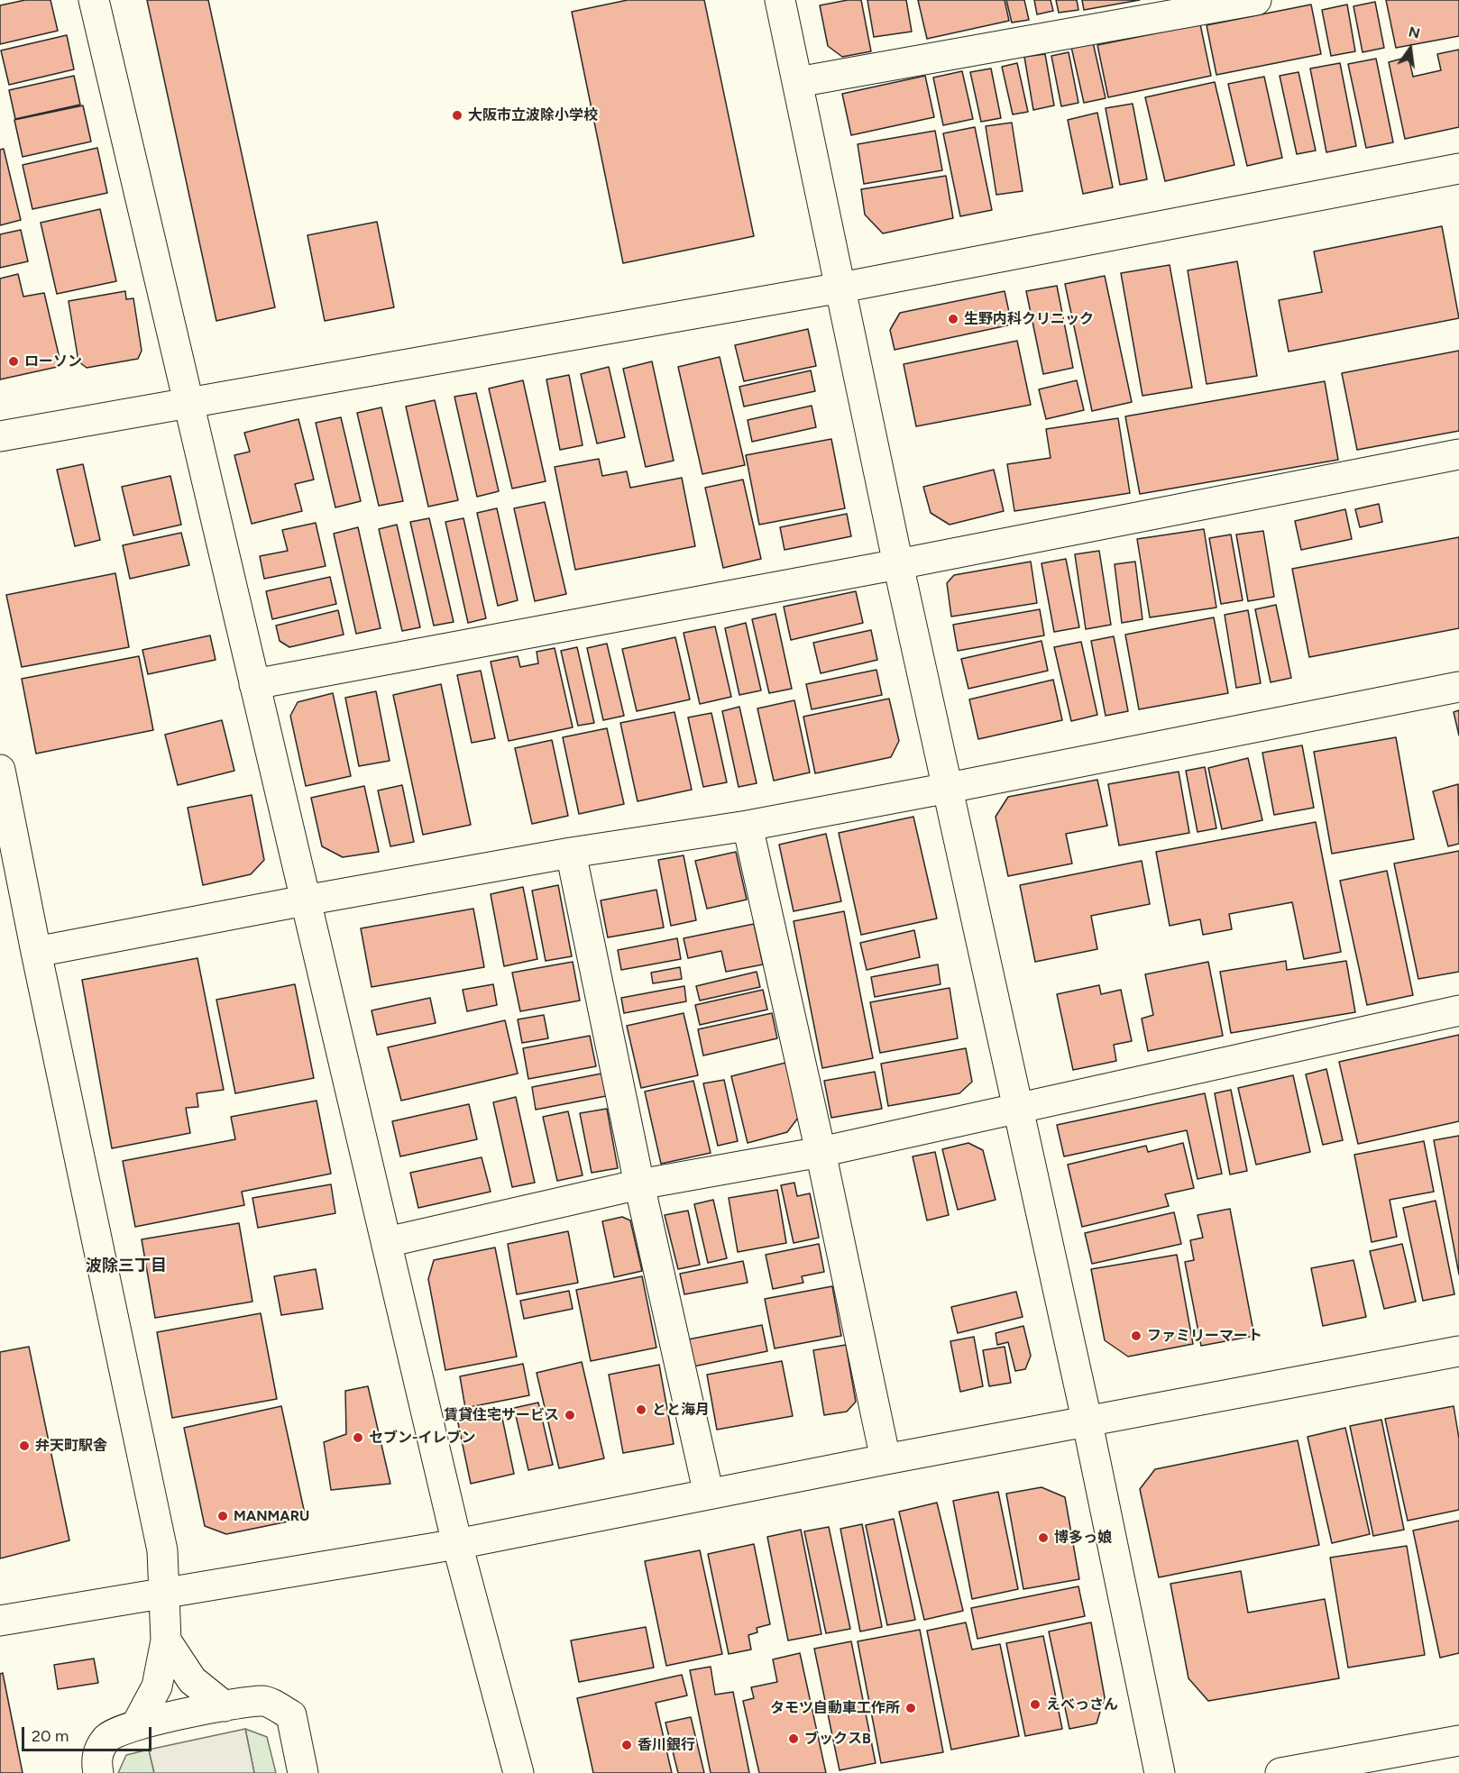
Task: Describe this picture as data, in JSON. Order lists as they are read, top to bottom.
{
  "districts": ["波除三丁目"],
  "places": [
    "大阪市立波除小学校",
    "生野内科クリニック",
    "ローソン",
    "ファミリーマート",
    "とと海月",
    "賃貸住宅サービス",
    "セブン-イレブン",
    "弁天町駅舎",
    "MANMARU",
    "博多っ娘",
    "えべっさん",
    "タモツ自動車工作所",
    "ブックスB",
    "香川銀行"
  ],
  "scale_bar": "20 m",
  "north": "top"
}
